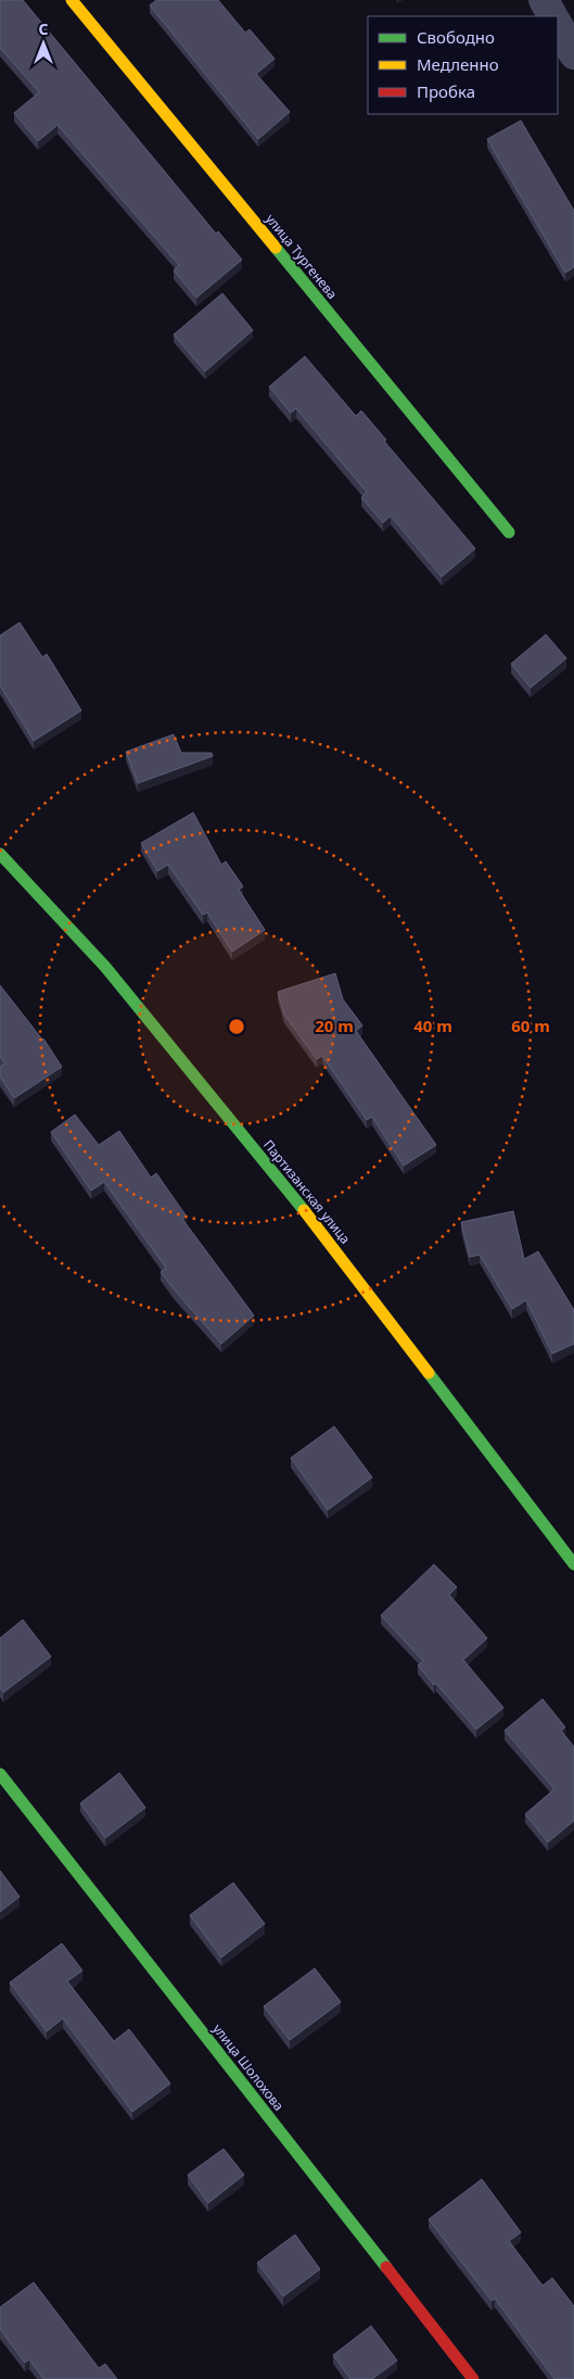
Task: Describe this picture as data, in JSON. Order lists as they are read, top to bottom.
{
  "streets": {
    "street": ["улица Тургенева", "Партизанская улица", "улица Шолохова"]
  },
  "legend": ["Свободно", "Медленно", "Пробка"],
  "north": "top",
  "rings": ["20 m", "40 m", "60 m"]
}
